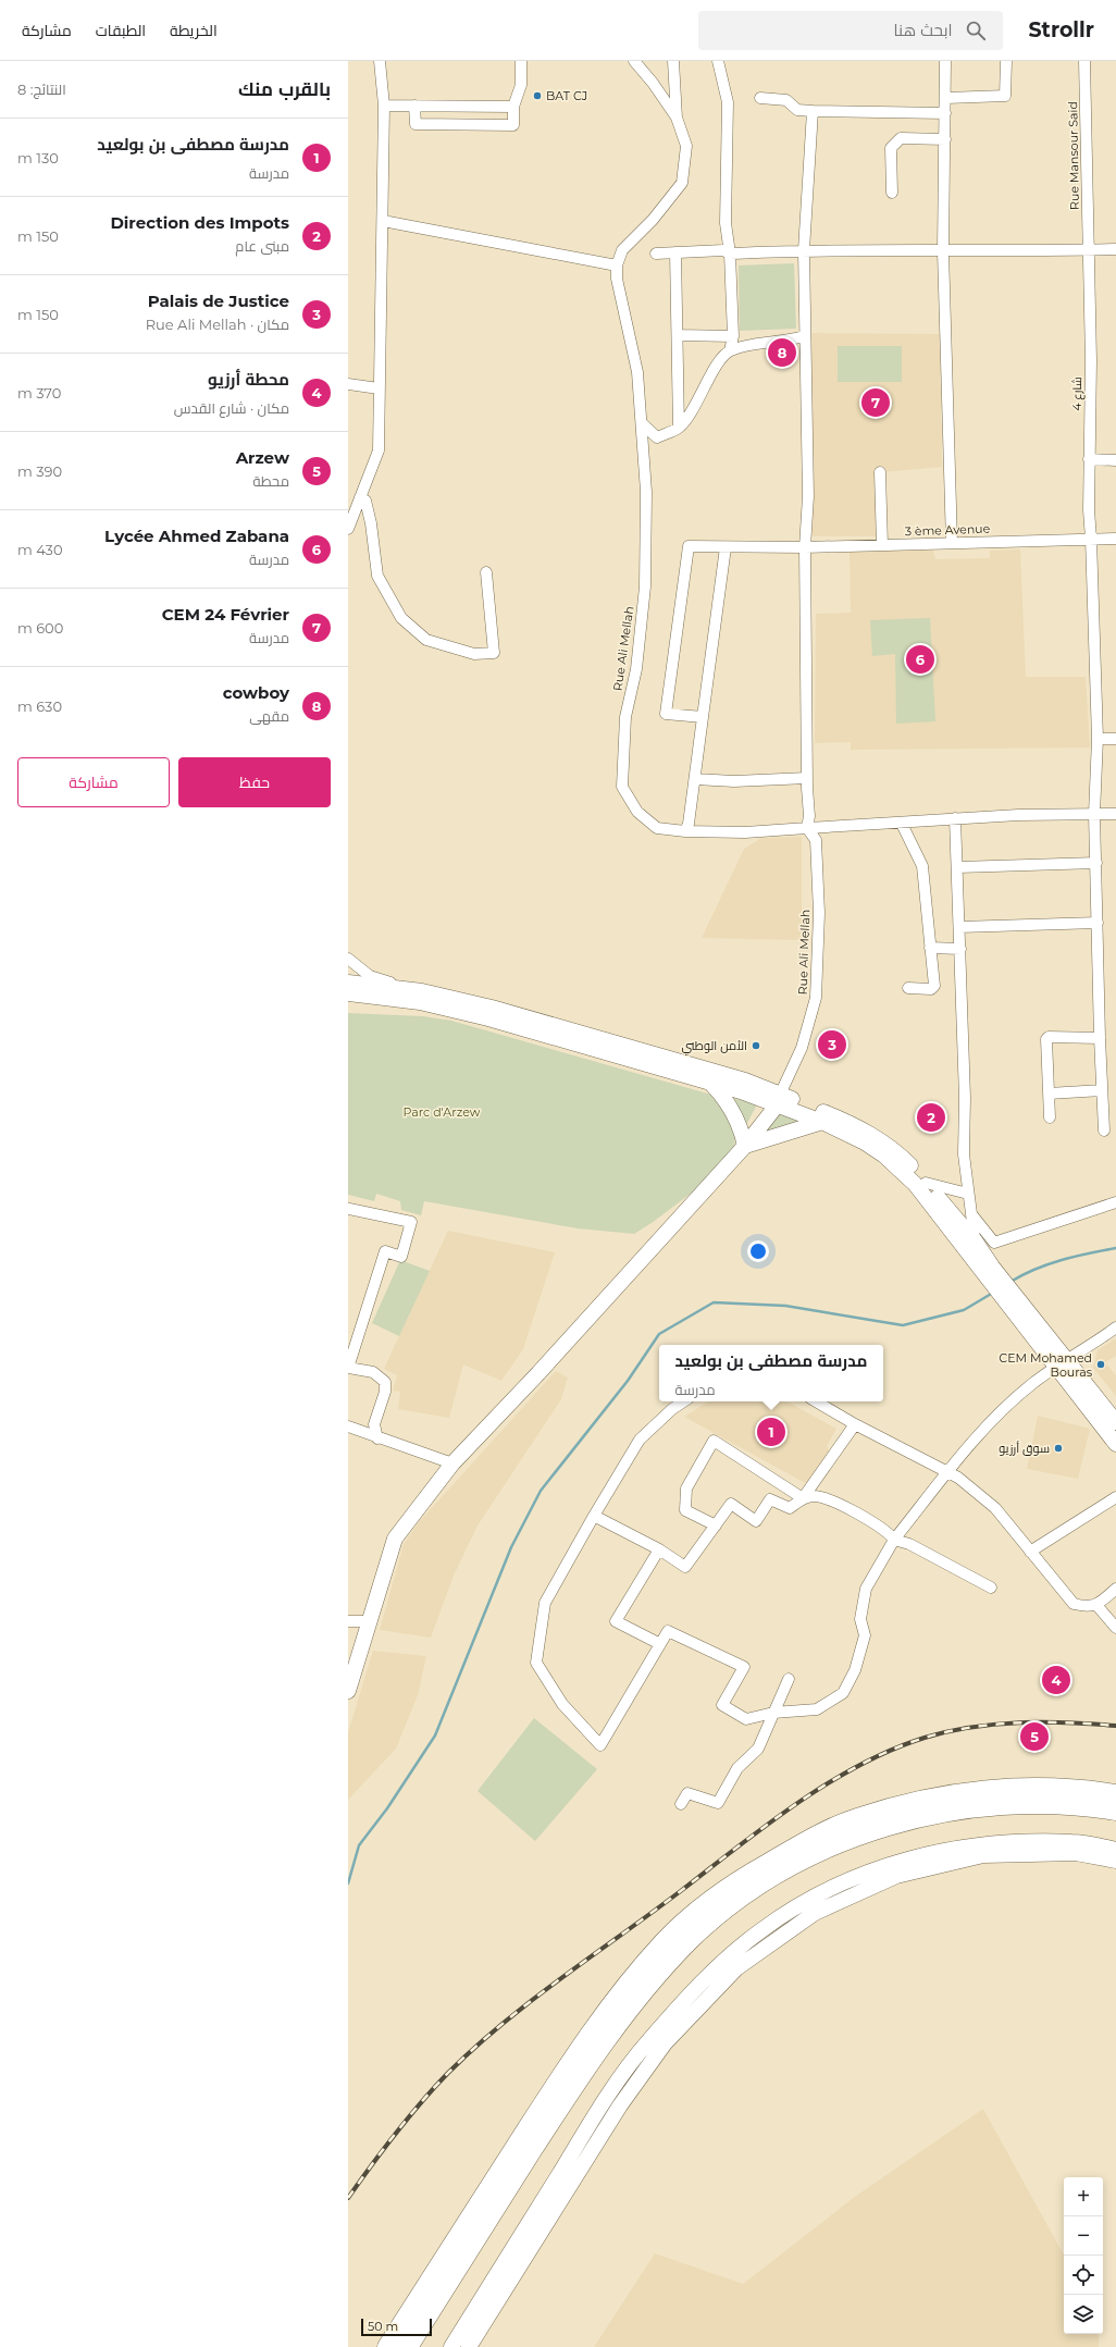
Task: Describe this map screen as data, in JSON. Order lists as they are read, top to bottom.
{
  "streets": {
    "street": [
      "Rue Mansour Said",
      "شارع 4",
      "3 ème Avenue",
      "Rue Ali Mellah"
    ]
  },
  "crossings": [
    ["Rue Mansour Said", "شارع 4"],
    ["شارع 4", "3 ème Avenue"]
  ],
  "parks": ["Parc d'Arzew"],
  "places": [
    "BAT CJ",
    "الأمن الوطني",
    "CEM Mohamed Bouras",
    "سوق أرزيو"
  ],
  "scale_bar": "50 m",
  "page": {
    "header": "Strollr",
    "search": "ابحث هنا",
    "nav": ["الخريطة", "الطبقات", "مشاركة"],
    "heading": ["بالقرب منك", "النتائج: 8"],
    "list": [
      {
        "mark": "1",
        "name": "مدرسة مصطفى بن بولعيد",
        "note": "مدرسة",
        "value": "130 m"
      },
      {
        "mark": "2",
        "name": "Direction des Impots",
        "note": "مبنى عام",
        "value": "150 m"
      },
      {
        "mark": "3",
        "name": "Palais de Justice",
        "note": "مكان · Rue Ali Mellah",
        "value": "150 m"
      },
      {
        "mark": "4",
        "name": "محطة أرزيو",
        "note": "مكان · شارع القدس",
        "value": "370 m"
      },
      {
        "mark": "5",
        "name": "Arzew",
        "note": "محطة",
        "value": "390 m"
      },
      {
        "mark": "6",
        "name": "Lycée Ahmed Zabana",
        "note": "مدرسة",
        "value": "430 m"
      },
      {
        "mark": "7",
        "name": "CEM 24 Février",
        "note": "مدرسة",
        "value": "600 m"
      },
      {
        "mark": "8",
        "name": "cowboy",
        "note": "مقهى",
        "value": "630 m"
      }
    ],
    "pins": [
      "8",
      "7",
      "6",
      "3",
      "2",
      "1",
      "4",
      "5"
    ],
    "buttons": ["حفظ", "مشاركة"],
    "popup": ["مدرسة مصطفى بن بولعيد", "مدرسة"],
    "map_buttons": ["+", "−"],
    "scale": "50 m"
  }
}
